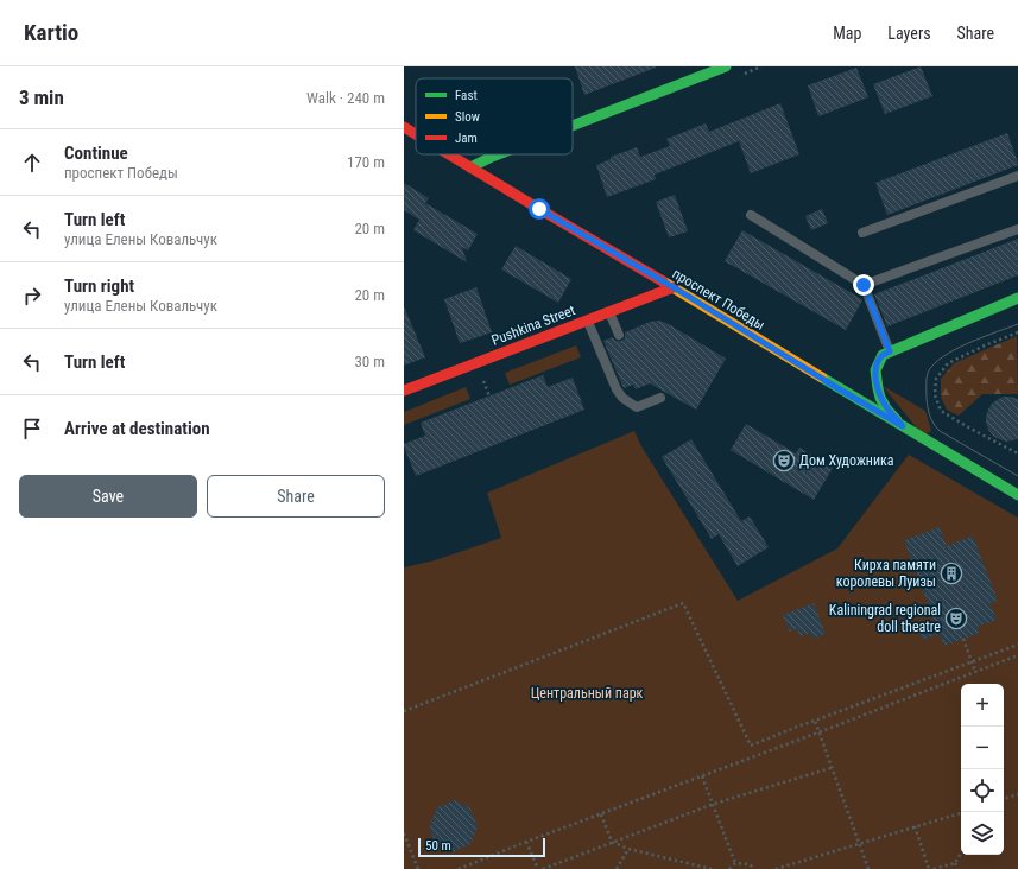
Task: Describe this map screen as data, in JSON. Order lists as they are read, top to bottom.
{
  "streets": {
    "street": ["проспект Победы", "Pushkina Street"]
  },
  "crossings": [
    ["проспект Победы", "Pushkina Street"]
  ],
  "parks": ["Центральный парк"],
  "places": {
    "theatre": ["Дом Художника", "Kaliningrad regional doll theatre"],
    "building": ["Кирха памяти королевы Луизы"]
  },
  "legend": ["Fast", "Slow", "Jam"],
  "scale_bar": "50 m",
  "page": {
    "header": "Kartio",
    "nav": ["Map", "Layers", "Share"],
    "heading": ["3 min", "Walk · 240 m"],
    "list": [
      ["Continue", "проспект Победы", "170 m"],
      ["Turn left", "улица Елены Ковальчук", "20 m"],
      ["Turn right", "улица Елены Ковальчук", "20 m"],
      ["Turn left", "30 m"],
      "Arrive at destination"
    ],
    "buttons": ["Save", "Share"],
    "map_buttons": ["+", "−"],
    "scale": "50 m"
  }
}
